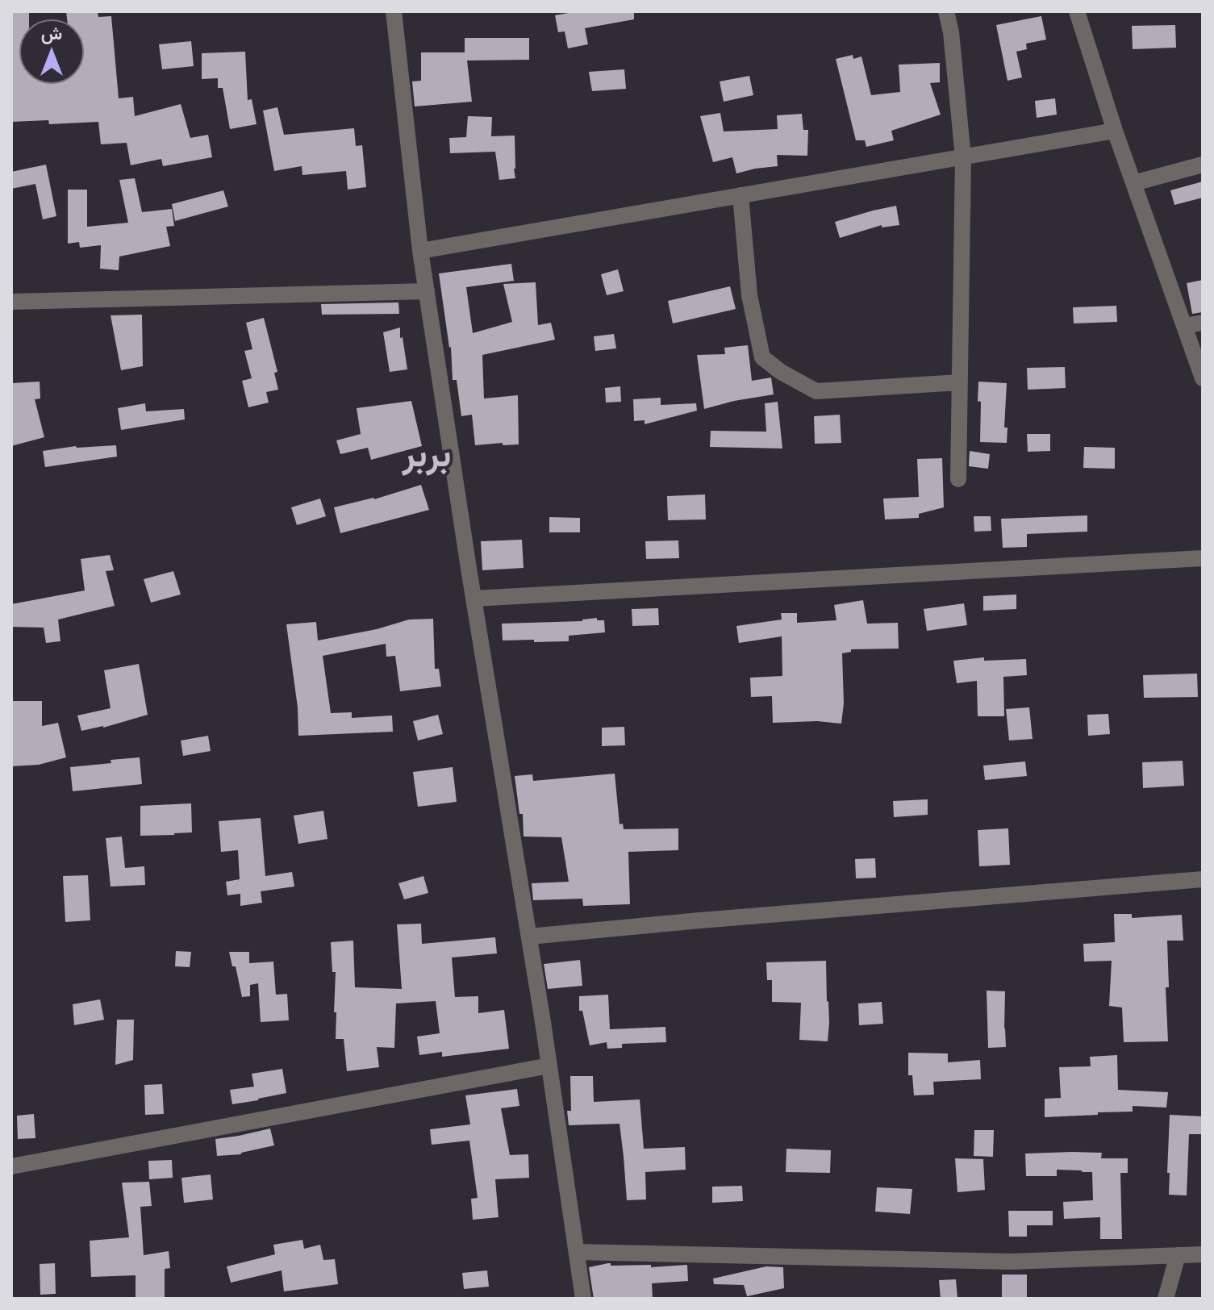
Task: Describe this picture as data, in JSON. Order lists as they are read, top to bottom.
{
  "districts": ["بربر"],
  "north": "top"
}
